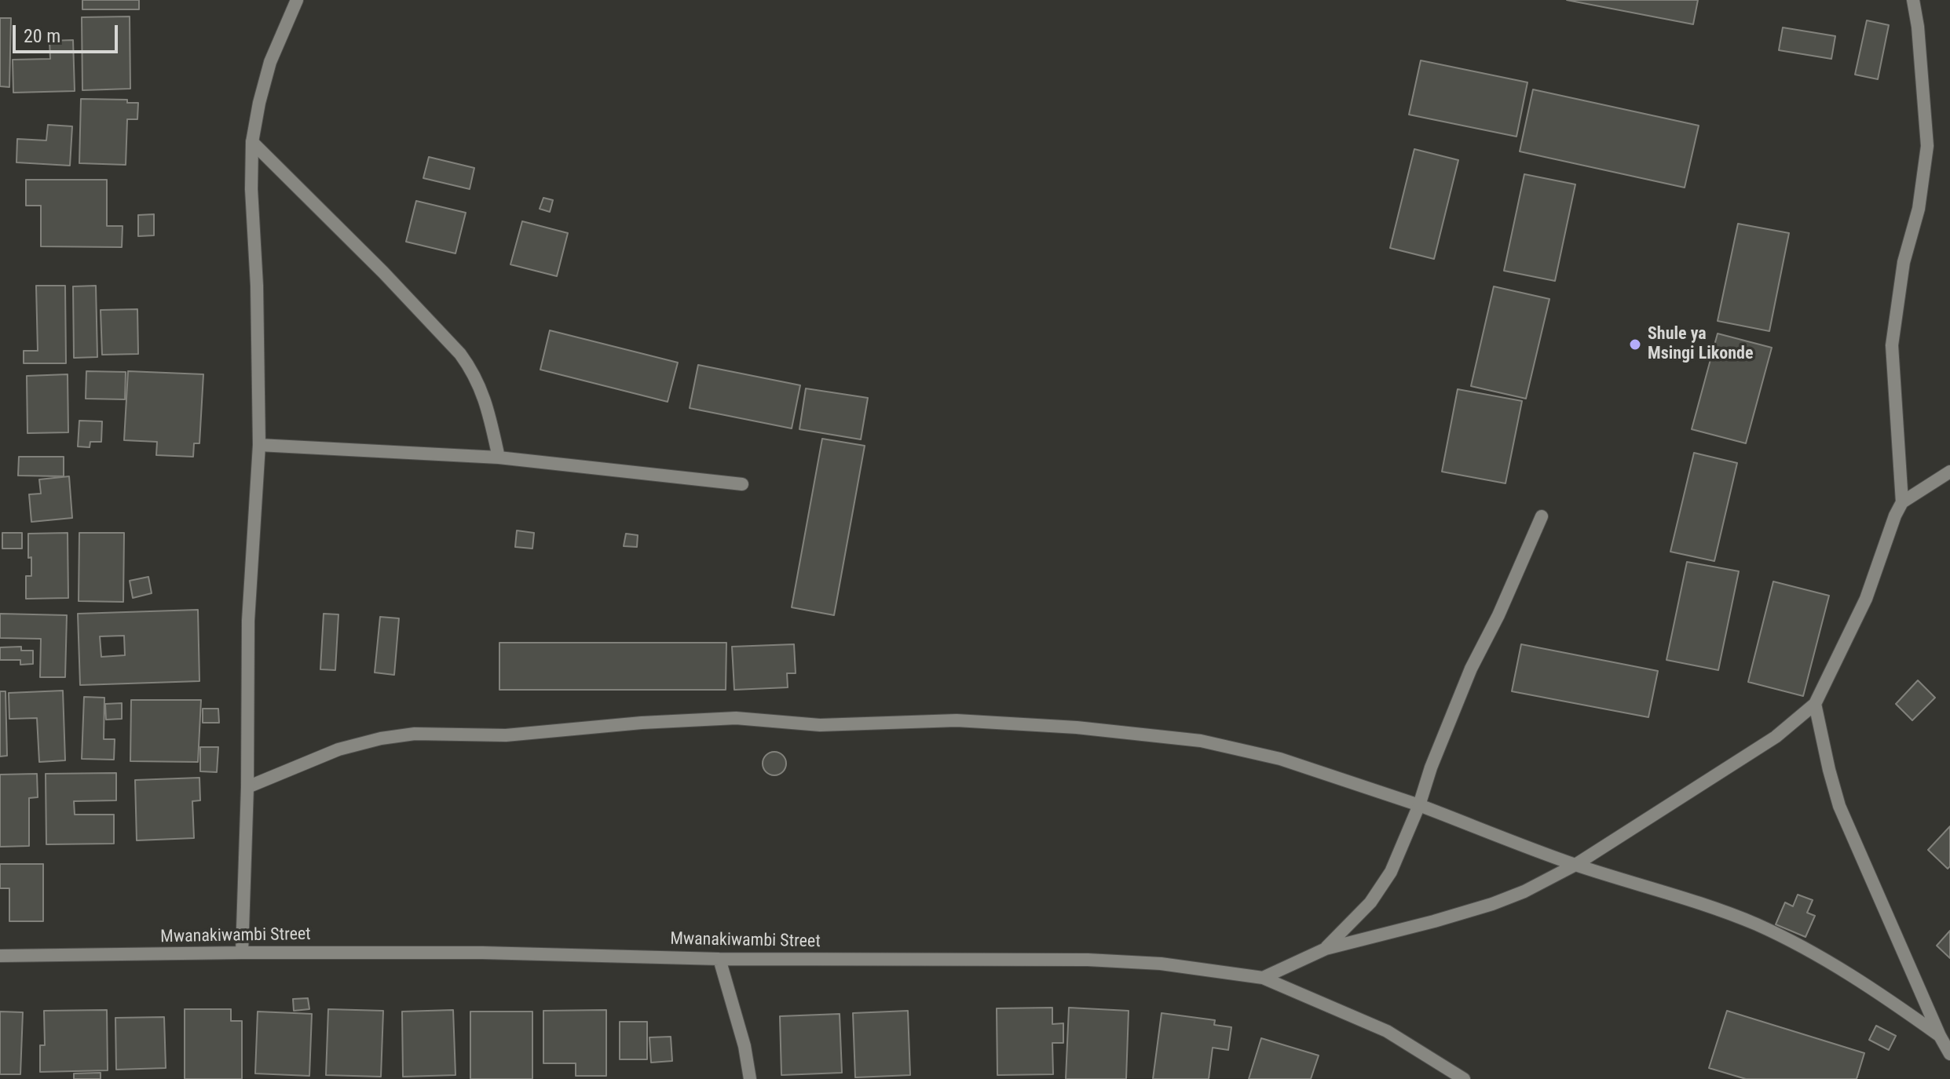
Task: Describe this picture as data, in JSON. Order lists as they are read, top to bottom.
{
  "streets": {
    "street": ["Mwanakiwambi Street"]
  },
  "places": ["Shule ya Msingi Likonde"],
  "scale_bar": "20 m"
}
